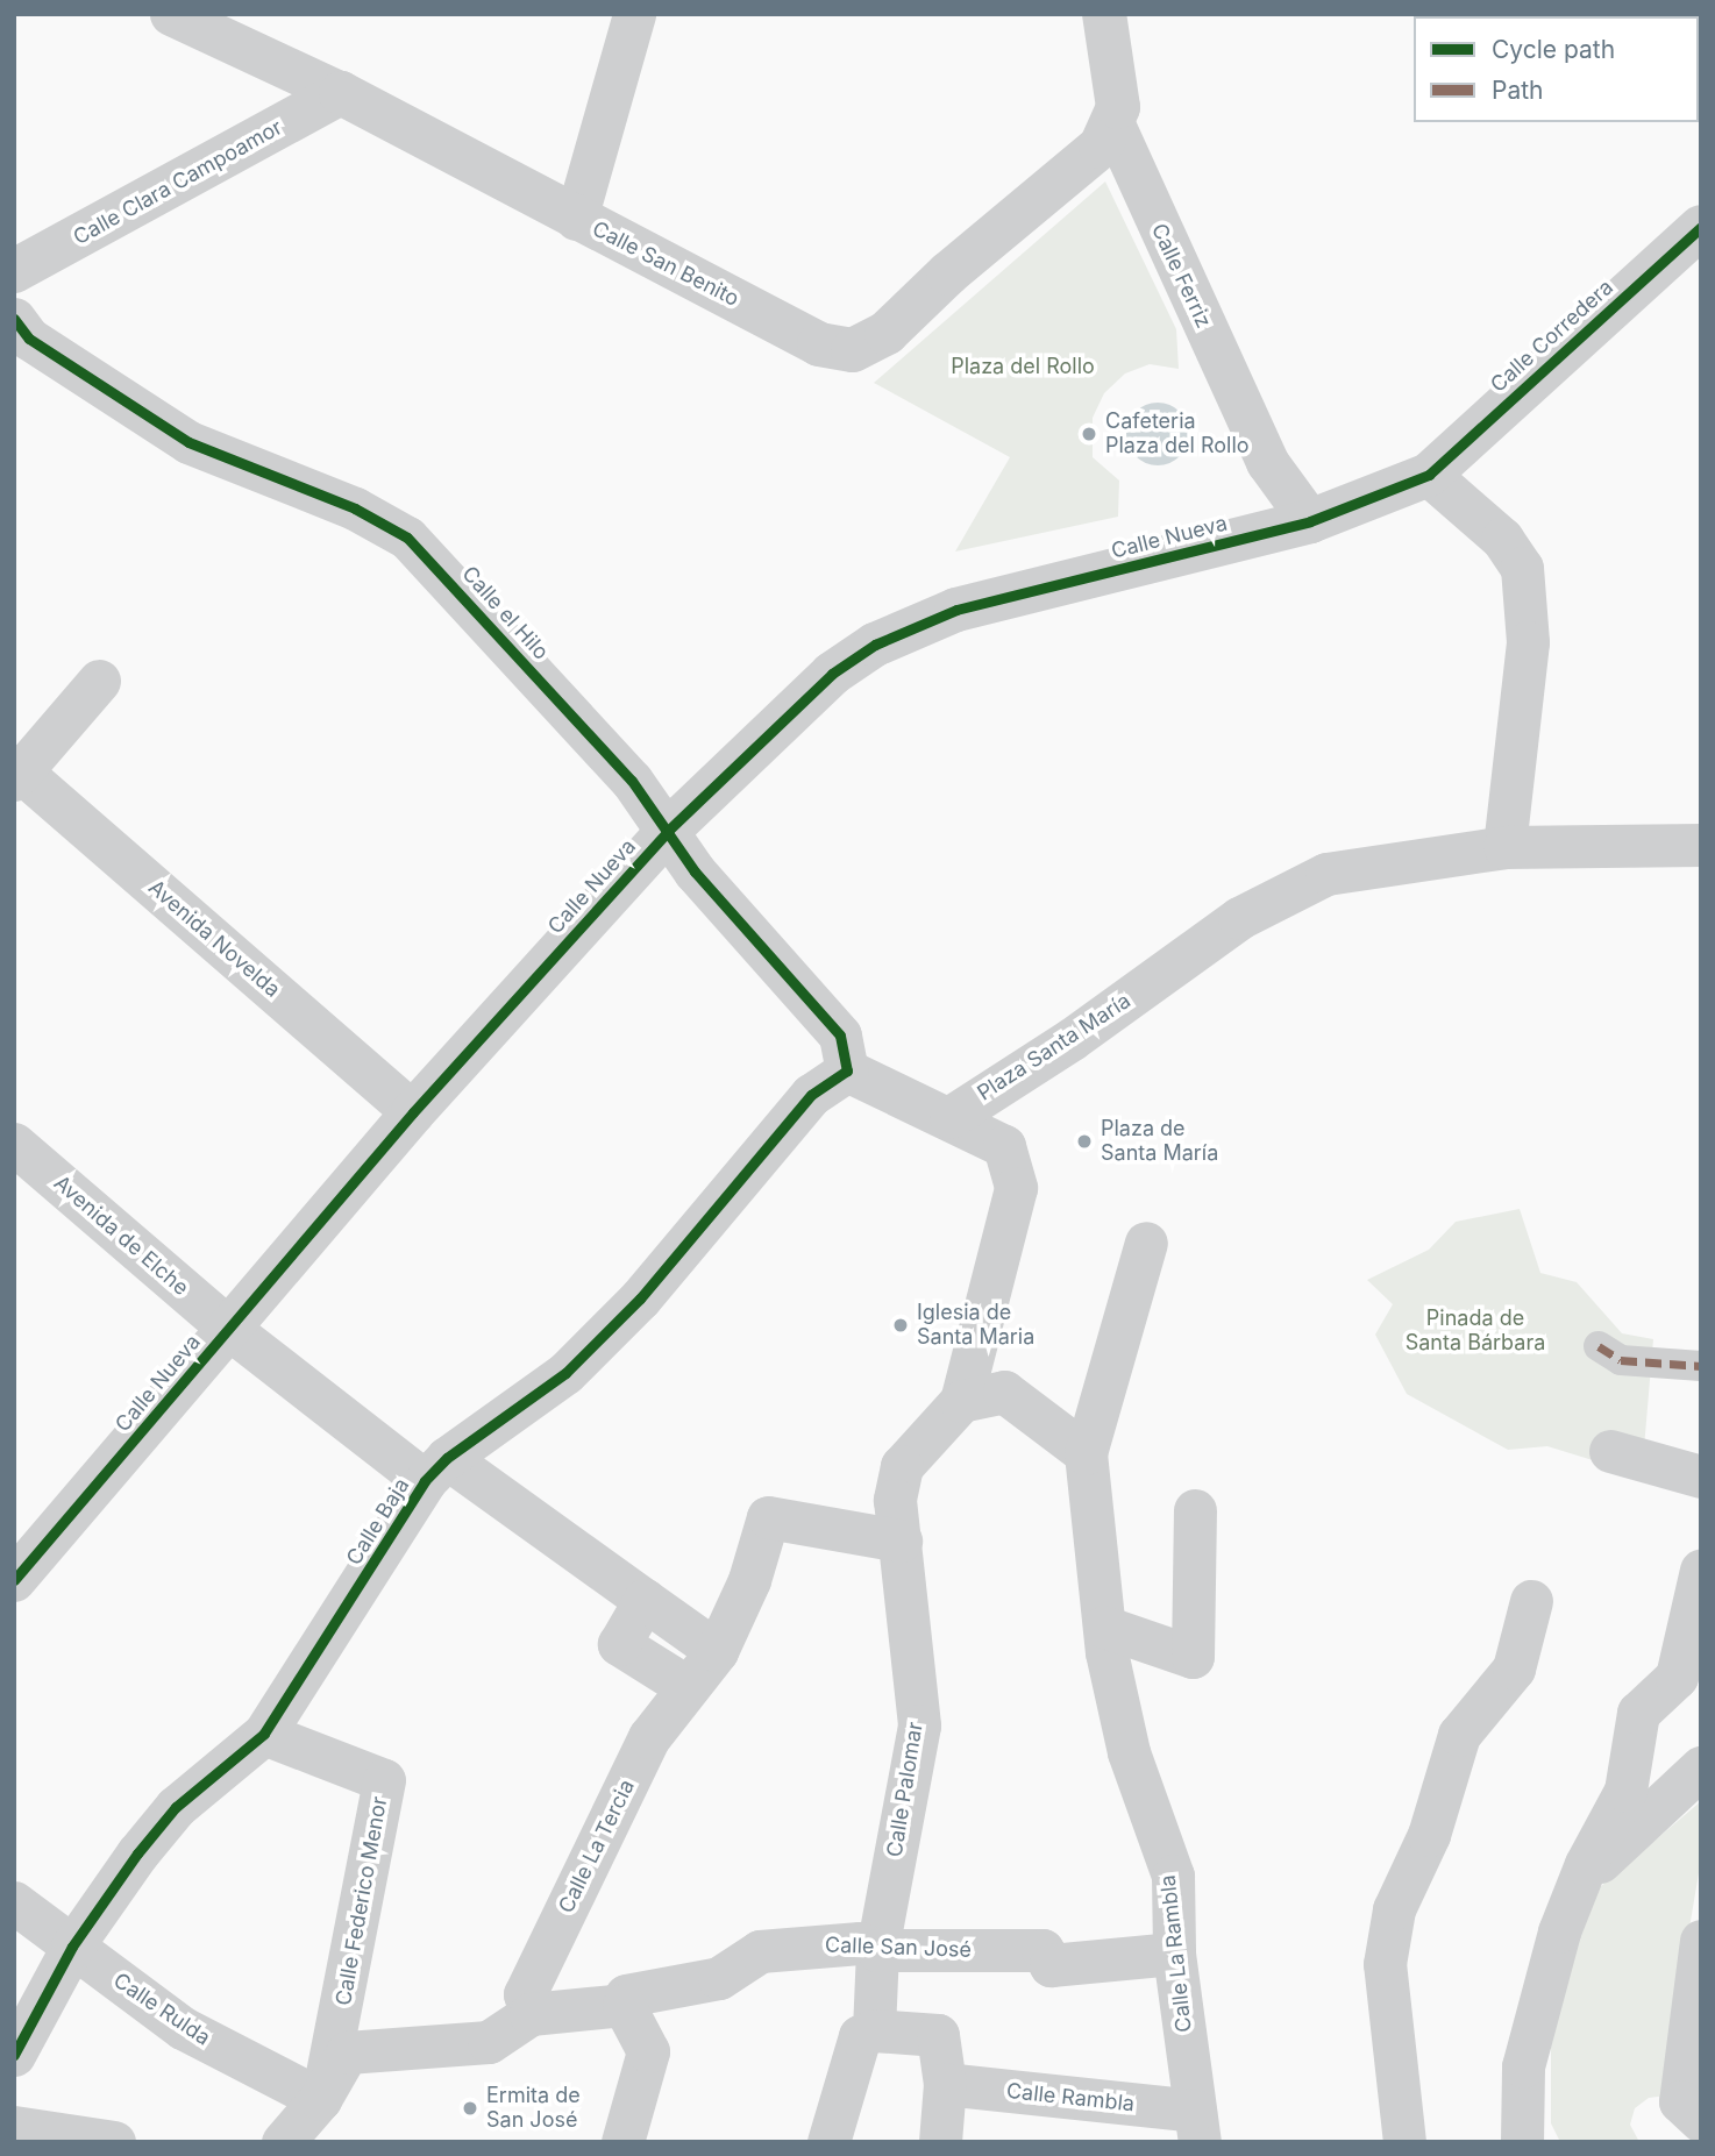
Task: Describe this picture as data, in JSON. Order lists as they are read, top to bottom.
{
  "streets": {
    "street": [
      "Calle Clara Campoamor",
      "Calle San Benito",
      "Calle Ferriz",
      "Calle Corredera",
      "Calle Nueva",
      "Calle el Hilo",
      "Avenida Novelda",
      "Plaza Santa María",
      "Avenida de Elche",
      "Calle Baja",
      "Calle Palomar",
      "Calle La Tercia",
      "Calle Federico Menor",
      "Calle San José",
      "Calle La Rambla",
      "Calle Rulda",
      "Calle Rambla"
    ]
  },
  "crossings": [
    ["Calle Clara Campoamor", "Calle San Benito"],
    ["Calle San Benito", "Calle Ferriz"],
    ["Calle Ferriz", "Calle Nueva"],
    ["Calle Corredera", "Calle Nueva"],
    ["Calle Nueva", "Calle el Hilo"],
    ["Calle Nueva", "Avenida Novelda"],
    ["Calle Nueva", "Avenida de Elche"],
    ["Calle Nueva", "Calle Baja"],
    ["Calle el Hilo", "Plaza Santa María"],
    ["Calle el Hilo", "Calle Baja"],
    ["Plaza Santa María", "Calle Baja"],
    ["Avenida de Elche", "Calle Baja"],
    ["Calle Baja", "Calle Federico Menor"],
    ["Calle Baja", "Calle Rulda"],
    ["Calle Palomar", "Calle La Tercia"],
    ["Calle Palomar", "Calle San José"],
    ["Calle La Tercia", "Calle San José"],
    ["Calle Federico Menor", "Calle San José"],
    ["Calle Federico Menor", "Calle Rulda"],
    ["Calle San José", "Calle La Rambla"],
    ["Calle San José", "Calle Rulda"],
    ["Calle La Rambla", "Calle Rambla"]
  ],
  "parks": ["Plaza del Rollo", "Pinada de Santa Bárbara"],
  "places": [
    "Cafeteria Plaza del Rollo",
    "Plaza de Santa María",
    "Iglesia de Santa Maria",
    "Ermita de San José"
  ],
  "legend": ["Cycle path", "Path"]
}
